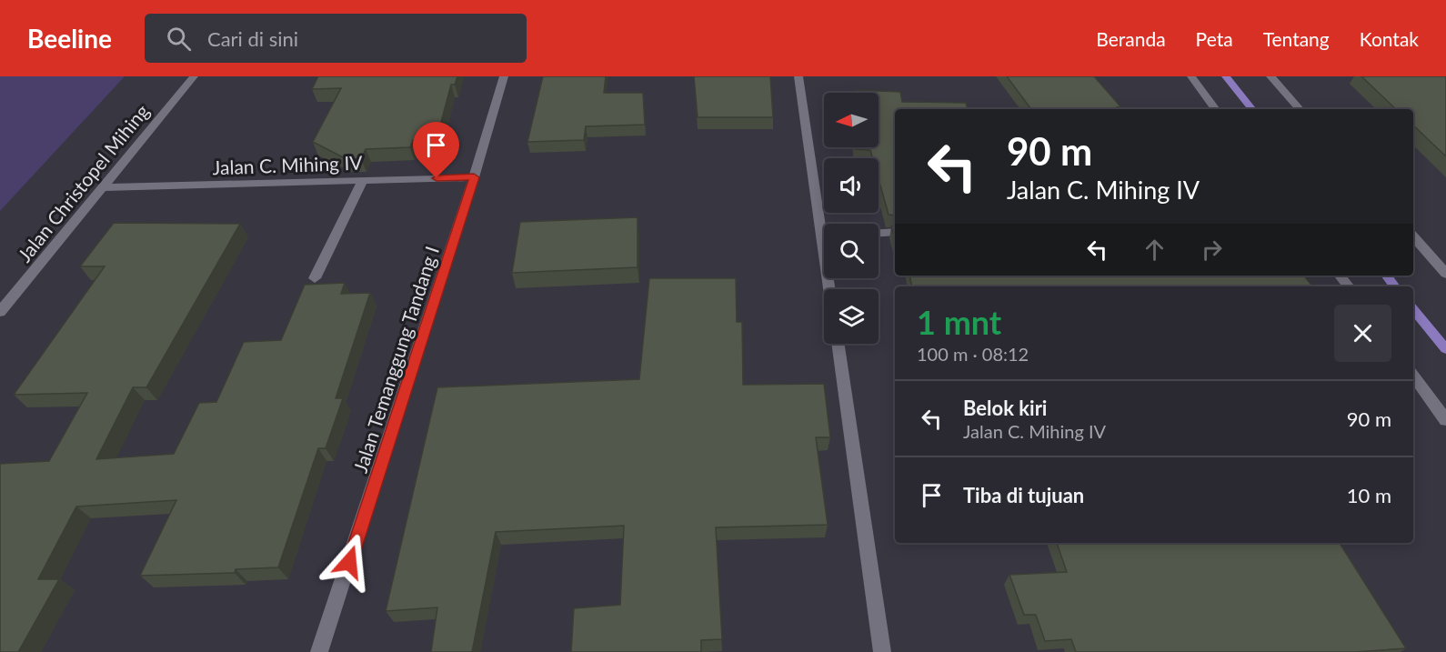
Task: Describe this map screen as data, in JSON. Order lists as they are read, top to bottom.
{
  "streets": {
    "street": ["Jalan C. Mihing IV", "Jalan Christopel Mihing", "Jalan Temanggung Tandang I"]
  },
  "crossings": [
    ["Jalan C. Mihing IV", "Jalan Christopel Mihing"],
    ["Jalan C. Mihing IV", "Jalan Temanggung Tandang I"]
  ],
  "north": "left",
  "page": {
    "header": "Beeline",
    "search": "Cari di sini",
    "nav": [
      "Beranda",
      "Peta",
      "Tentang",
      "Kontak"
    ],
    "turn": ["90 m", "Jalan C. Mihing IV"],
    "heading": ["1 mnt", "100 m · 08:12"],
    "list": [
      {
        "name": "Belok kiri",
        "note": "Jalan C. Mihing IV",
        "value": "90 m"
      },
      {
        "name": "Tiba di tujuan",
        "value": "10 m"
      }
    ]
  }
}
